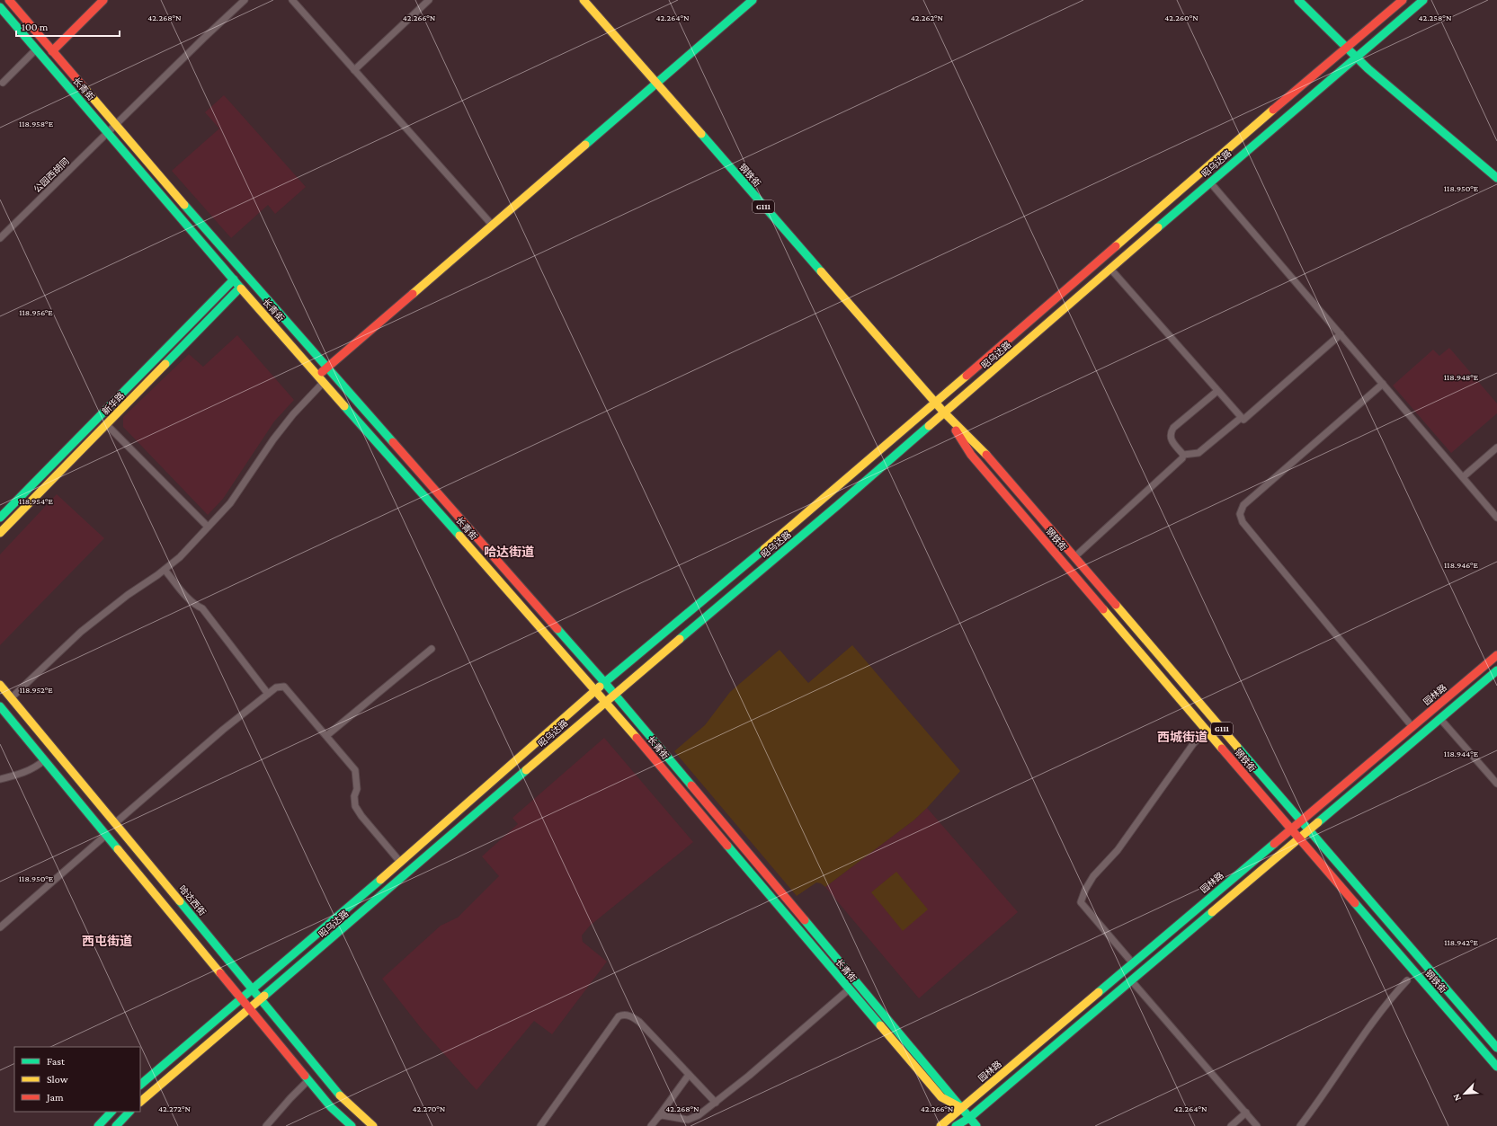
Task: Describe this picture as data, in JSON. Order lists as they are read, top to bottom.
{
  "streets": {
    "main road": [
      "长青街",
      "昭乌达路",
      "钢铁街",
      "G111",
      "新华路",
      "园林路",
      "哈达西街"
    ],
    "street": ["公园西胡同"]
  },
  "crossings": [
    ["长青街", "昭乌达路"],
    ["长青街", "公园西胡同"],
    ["长青街", "新华路"],
    ["长青街", "园林路"],
    ["昭乌达路", "钢铁街"],
    ["昭乌达路", "哈达西街"],
    ["钢铁街", "园林路"]
  ],
  "districts": ["哈达街道", "西城街道", "西屯街道"],
  "legend": ["Fast", "Slow", "Jam"],
  "scale_bar": "100 m",
  "north": "bottom left",
  "coordinates": [
    "42.266°N",
    "42.264°N",
    "42.268°N",
    "42.262°N",
    "42.260°N",
    "42.258°N",
    "118.958°E",
    "118.950°E",
    "118.956°E",
    "118.948°E",
    "118.954°E",
    "118.946°E",
    "118.952°E",
    "118.944°E",
    "118.942°E",
    "42.272°N",
    "42.270°N"
  ]
}
